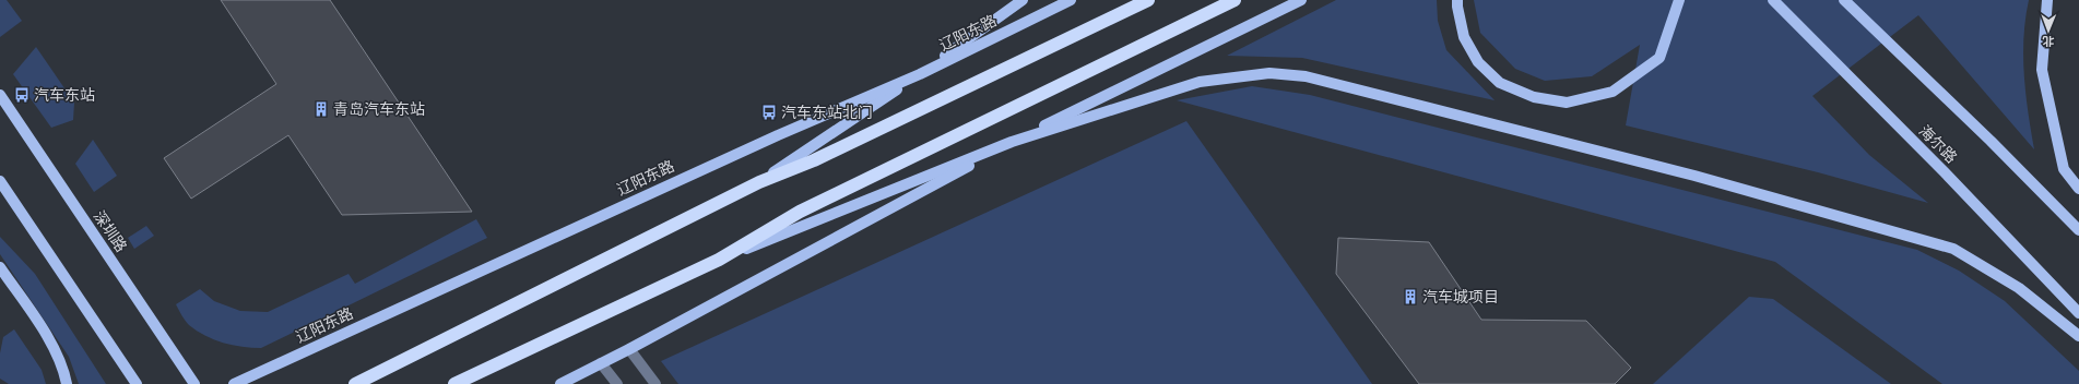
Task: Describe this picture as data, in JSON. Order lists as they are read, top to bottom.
{
  "streets": {
    "main road": ["辽阳东路", "海尔路", "深圳路"]
  },
  "places": {
    "bus stop": ["汽车东站", "汽车东站北门"],
    "building": ["青岛汽车东站", "汽车城项目"]
  },
  "north": "bottom"
}
